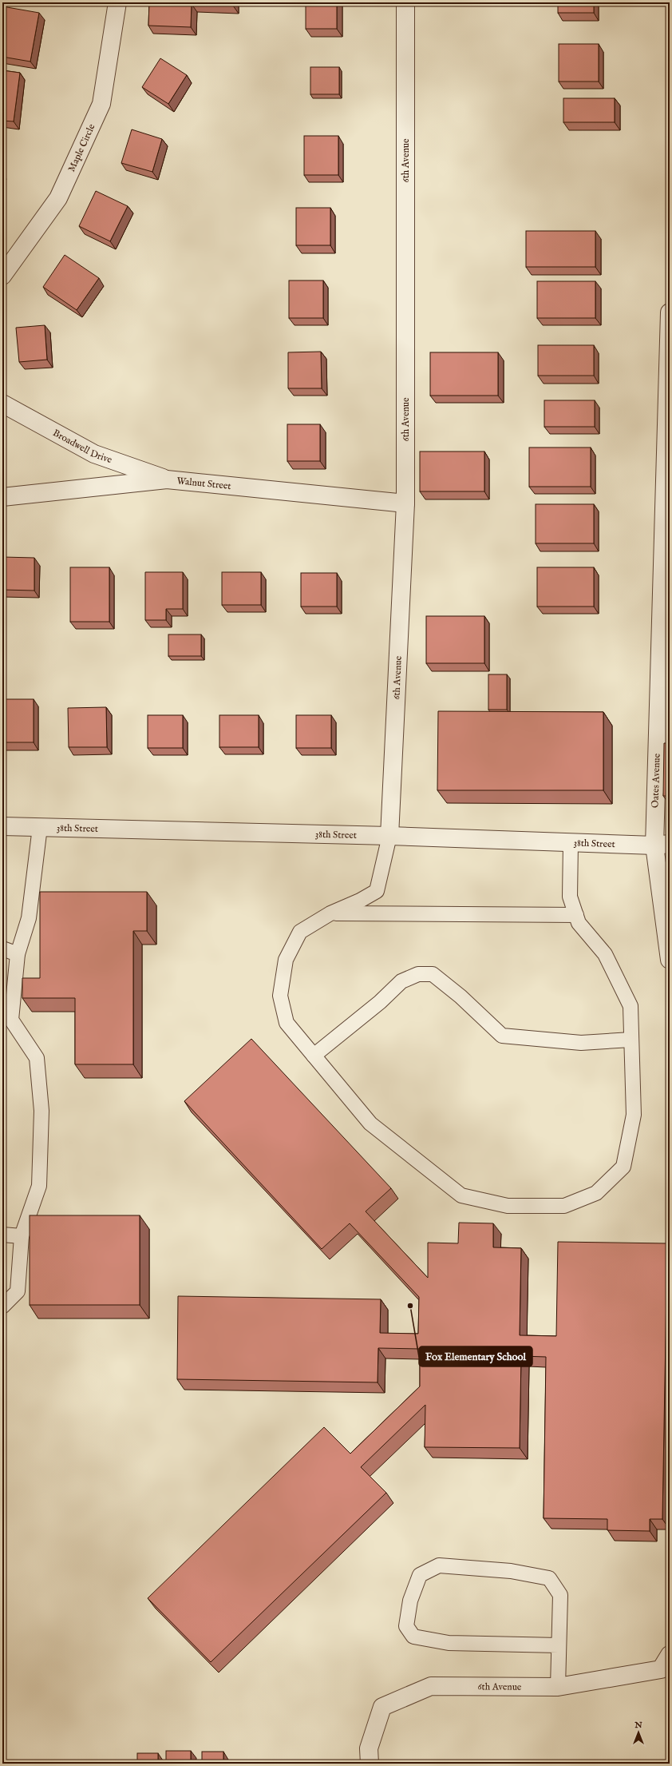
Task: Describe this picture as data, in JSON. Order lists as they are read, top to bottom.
{
  "streets": {
    "street": [
      "Maple Circle",
      "6th Avenue",
      "Broadwell Drive",
      "Walnut Street",
      "Oates Avenue",
      "38th Street"
    ]
  },
  "crossings": [
    ["6th Avenue", "Walnut Street"],
    ["6th Avenue", "38th Street"],
    ["Broadwell Drive", "Walnut Street"],
    ["Oates Avenue", "38th Street"]
  ],
  "places": ["Fox Elementary School"],
  "north": "top"
}
